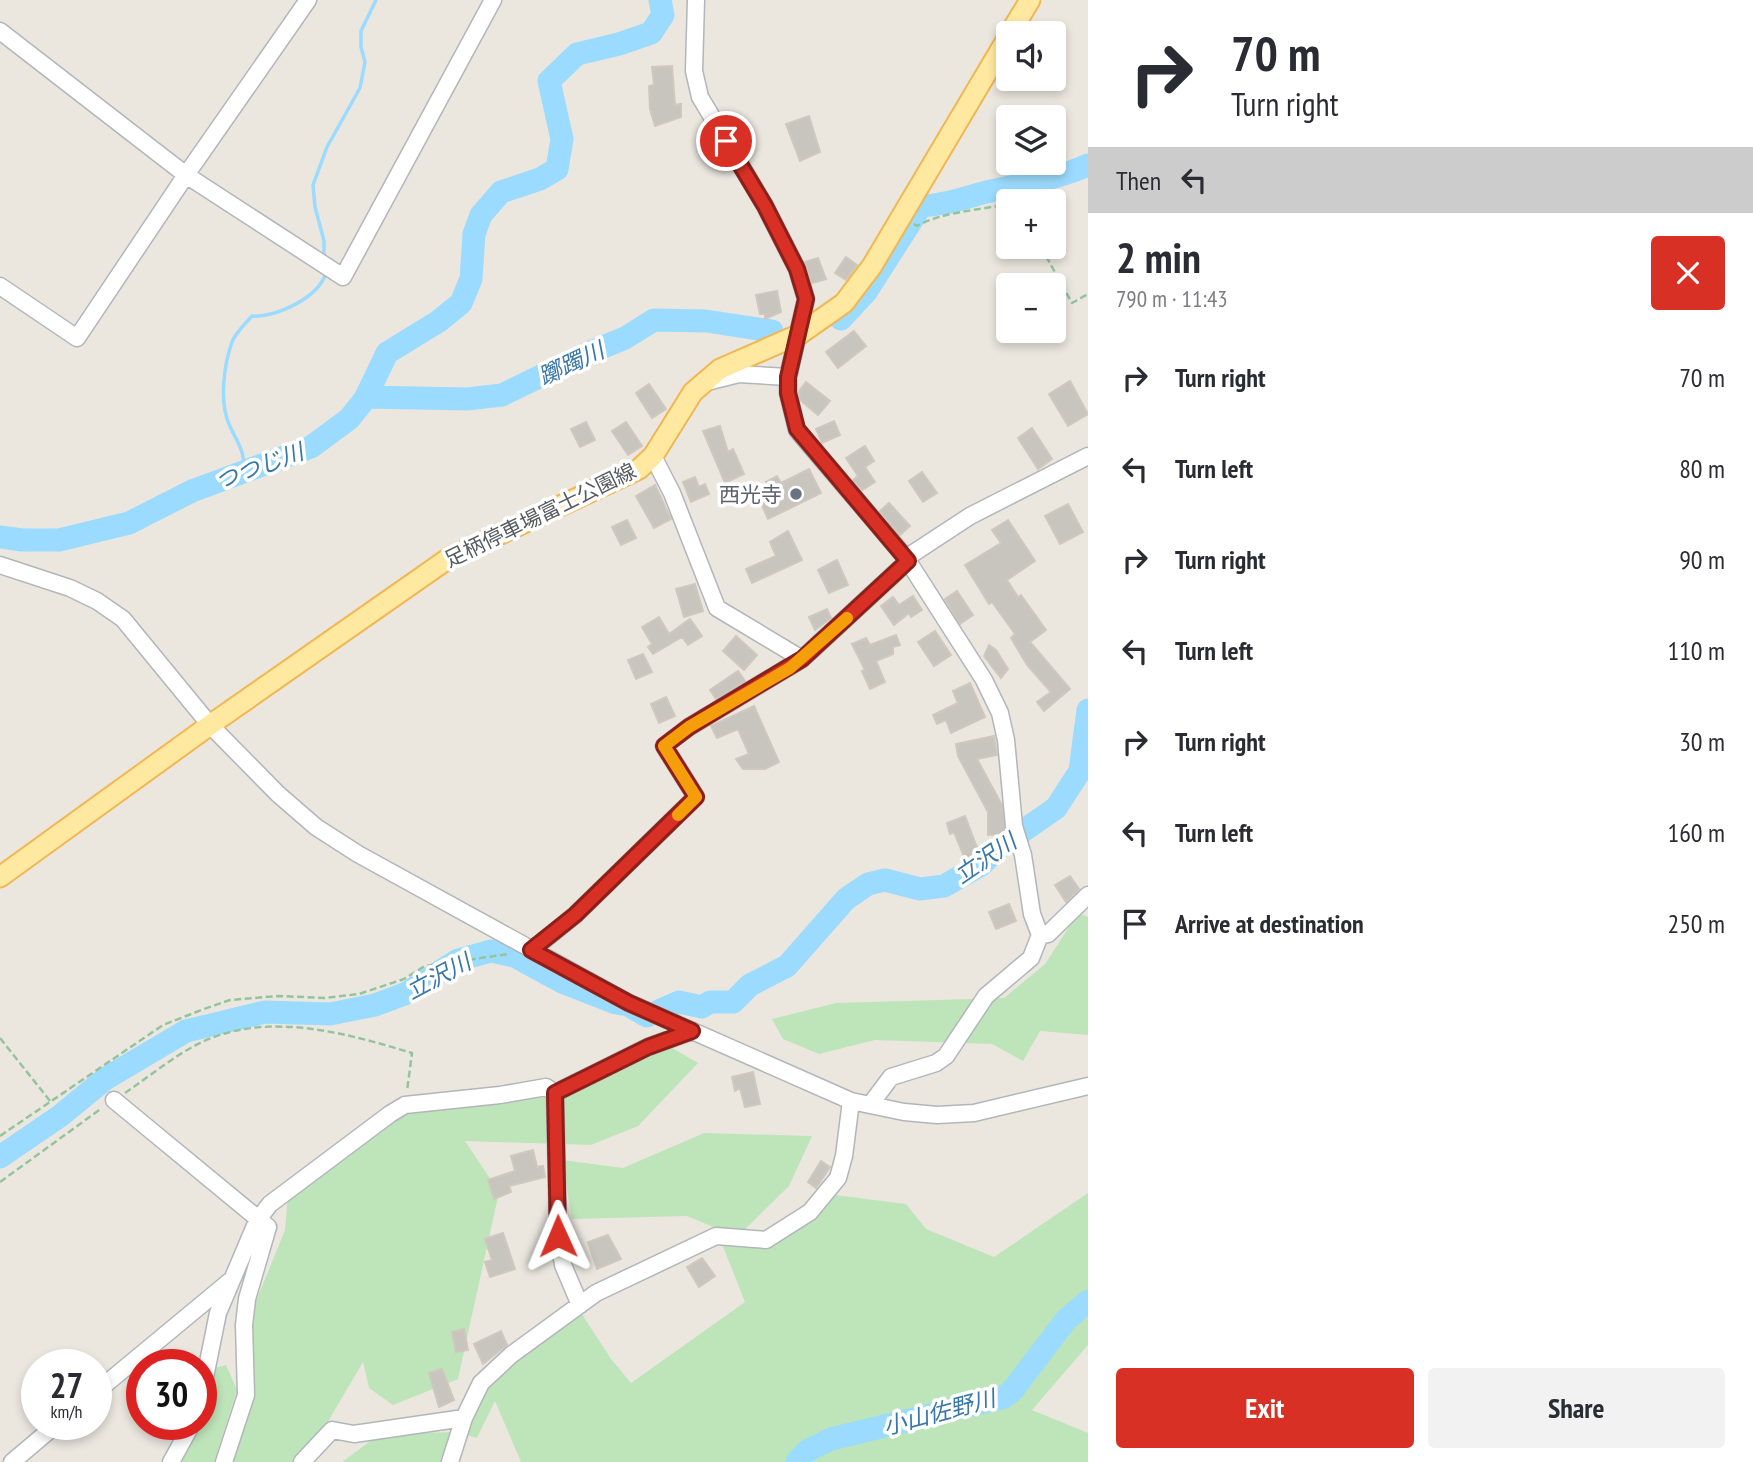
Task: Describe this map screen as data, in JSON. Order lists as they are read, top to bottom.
{
  "streets": {
    "main road": ["足柄停車場富士公園線"]
  },
  "water": [
    "躑躅川",
    "つつじ川",
    "立沢川",
    "小山佐野川"
  ],
  "places": ["西光寺"],
  "page": {
    "turn": ["70 m", "Turn right"],
    "map_buttons": ["+", "−"],
    "then": "Then",
    "heading": ["2 min", "790 m · 11:43"],
    "list": [
      {
        "name": "Turn right",
        "value": "70 m"
      },
      {
        "name": "Turn left",
        "value": "80 m"
      },
      {
        "name": "Turn right",
        "value": "90 m"
      },
      {
        "name": "Turn left",
        "value": "110 m"
      },
      {
        "name": "Turn right",
        "value": "30 m"
      },
      {
        "name": "Turn left",
        "value": "160 m"
      },
      {
        "name": "Arrive at destination",
        "value": "250 m"
      }
    ],
    "speed": "27 km/h",
    "limit": "30",
    "buttons": ["Exit", "Share"]
  }
}
